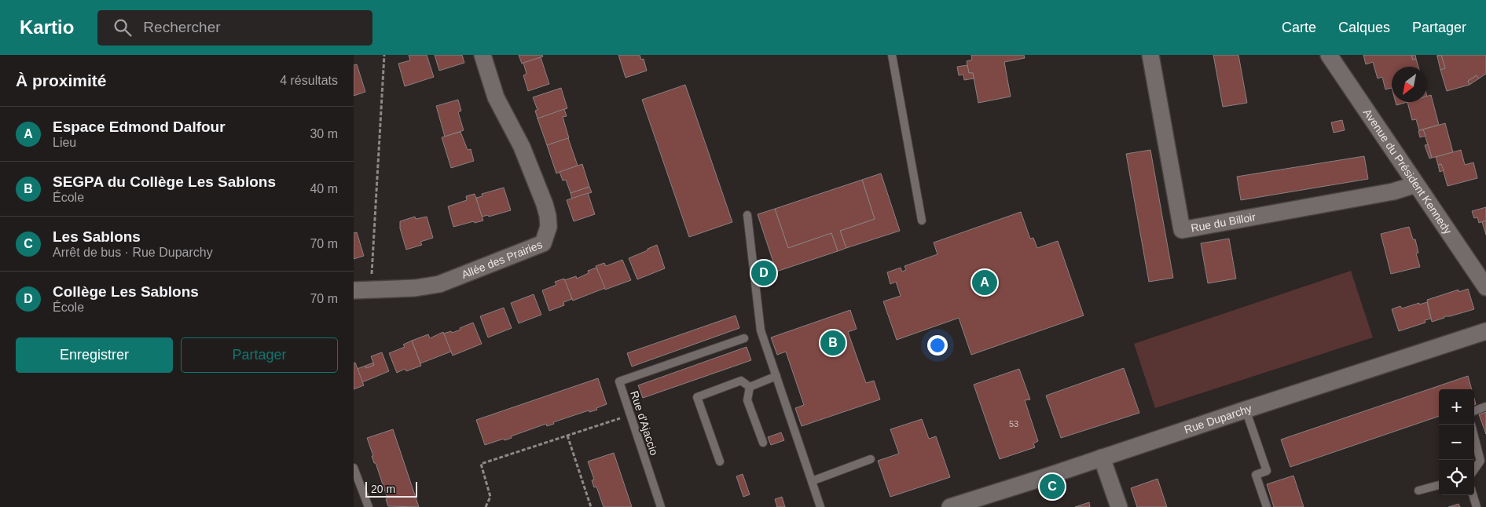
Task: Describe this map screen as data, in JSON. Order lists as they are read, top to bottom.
{
  "streets": {
    "street": [
      "Avenue du Président Kennedy",
      "Rue du Billoir",
      "Allée des Prairies",
      "Rue Duparchy"
    ],
    "lane": ["Rue d'Ajaccio"]
  },
  "crossings": [
    ["Avenue du Président Kennedy", "Rue du Billoir"]
  ],
  "house_numbers": ["53"],
  "scale_bar": "20 m",
  "north": "bottom left",
  "page": {
    "header": "Kartio",
    "search": "Rechercher",
    "nav": ["Carte", "Calques", "Partager"],
    "heading": ["À proximité", "4 résultats"],
    "list": [
      {
        "mark": "A",
        "name": "Espace Edmond Dalfour",
        "note": "Lieu",
        "value": "30 m"
      },
      {
        "mark": "B",
        "name": "SEGPA du Collège Les Sablons",
        "note": "École",
        "value": "40 m"
      },
      {
        "mark": "C",
        "name": "Les Sablons",
        "note": "Arrêt de bus · Rue Duparchy",
        "value": "70 m"
      },
      {
        "mark": "D",
        "name": "Collège Les Sablons",
        "note": "École",
        "value": "70 m"
      }
    ],
    "pins": [
      "D",
      "A",
      "B",
      "C"
    ],
    "buttons": ["Enregistrer", "Partager"],
    "map_buttons": ["+", "−"],
    "scale": "20 m"
  }
}
